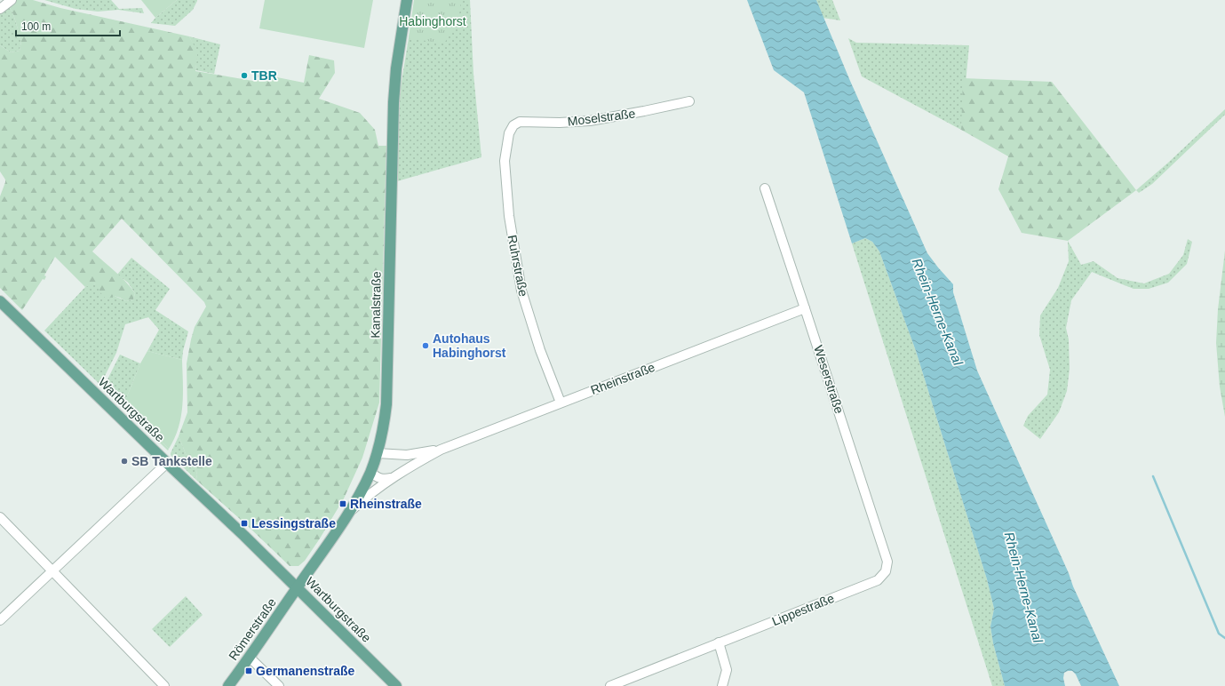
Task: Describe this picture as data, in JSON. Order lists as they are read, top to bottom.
{
  "streets": {
    "main road": ["Kanalstraße", "Wartburgstraße", "Römerstraße"],
    "street": [
      "Moselstraße",
      "Ruhrstraße",
      "Rheinstraße",
      "Weserstraße",
      "Lippestraße"
    ]
  },
  "crossings": [
    ["Moselstraße", "Ruhrstraße"],
    ["Ruhrstraße", "Rheinstraße"],
    ["Kanalstraße", "Rheinstraße"],
    ["Kanalstraße", "Wartburgstraße"],
    ["Kanalstraße", "Römerstraße"],
    ["Rheinstraße", "Weserstraße"],
    ["Weserstraße", "Lippestraße"],
    ["Wartburgstraße", "Römerstraße"]
  ],
  "water": ["Rhein-Herne-Kanal"],
  "parks": ["Habinghorst"],
  "places": {
    "other": ["TBR", "Autohaus Habinghorst", "SB Tankstelle"],
    "transit": ["Rheinstraße", "Lessingstraße", "Germanenstraße"]
  },
  "scale_bar": "100 m"
}
